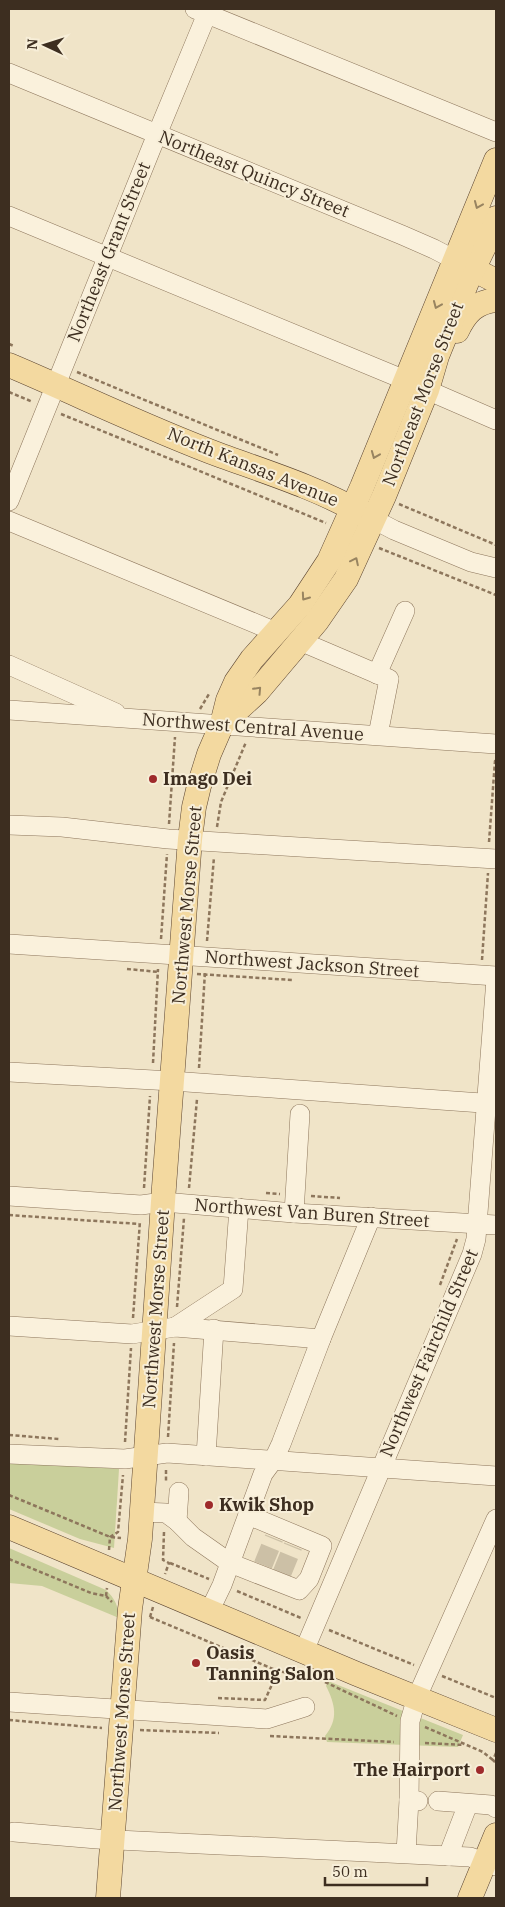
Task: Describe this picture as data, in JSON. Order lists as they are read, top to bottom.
{
  "streets": {
    "main road": [
      "Northeast Quincy Street",
      "Northeast Morse Street",
      "North Kansas Avenue",
      "Northwest Morse Street"
    ],
    "street": [
      "Northeast Grant Street",
      "Northwest Central Avenue",
      "Northwest Jackson Street",
      "Northwest Van Buren Street",
      "Northwest Fairchild Street"
    ]
  },
  "crossings": [
    ["Northeast Quincy Street", "Northeast Grant Street"],
    ["Northeast Quincy Street", "Northeast Morse Street"],
    ["Northeast Grant Street", "North Kansas Avenue"],
    ["Northeast Morse Street", "North Kansas Avenue"],
    ["Northeast Morse Street", "Northwest Morse Street"],
    ["North Kansas Avenue", "Northwest Morse Street"],
    ["Northwest Central Avenue", "Northwest Morse Street"],
    ["Northwest Morse Street", "Northwest Jackson Street"],
    ["Northwest Morse Street", "Northwest Van Buren Street"],
    ["Northwest Jackson Street", "Northwest Fairchild Street"],
    ["Northwest Van Buren Street", "Northwest Fairchild Street"]
  ],
  "places": [
    "Imago Dei",
    "Kwik Shop",
    "Oasis Tanning Salon",
    "The Hairport"
  ],
  "scale_bar": "50 m",
  "north": "left"
}
